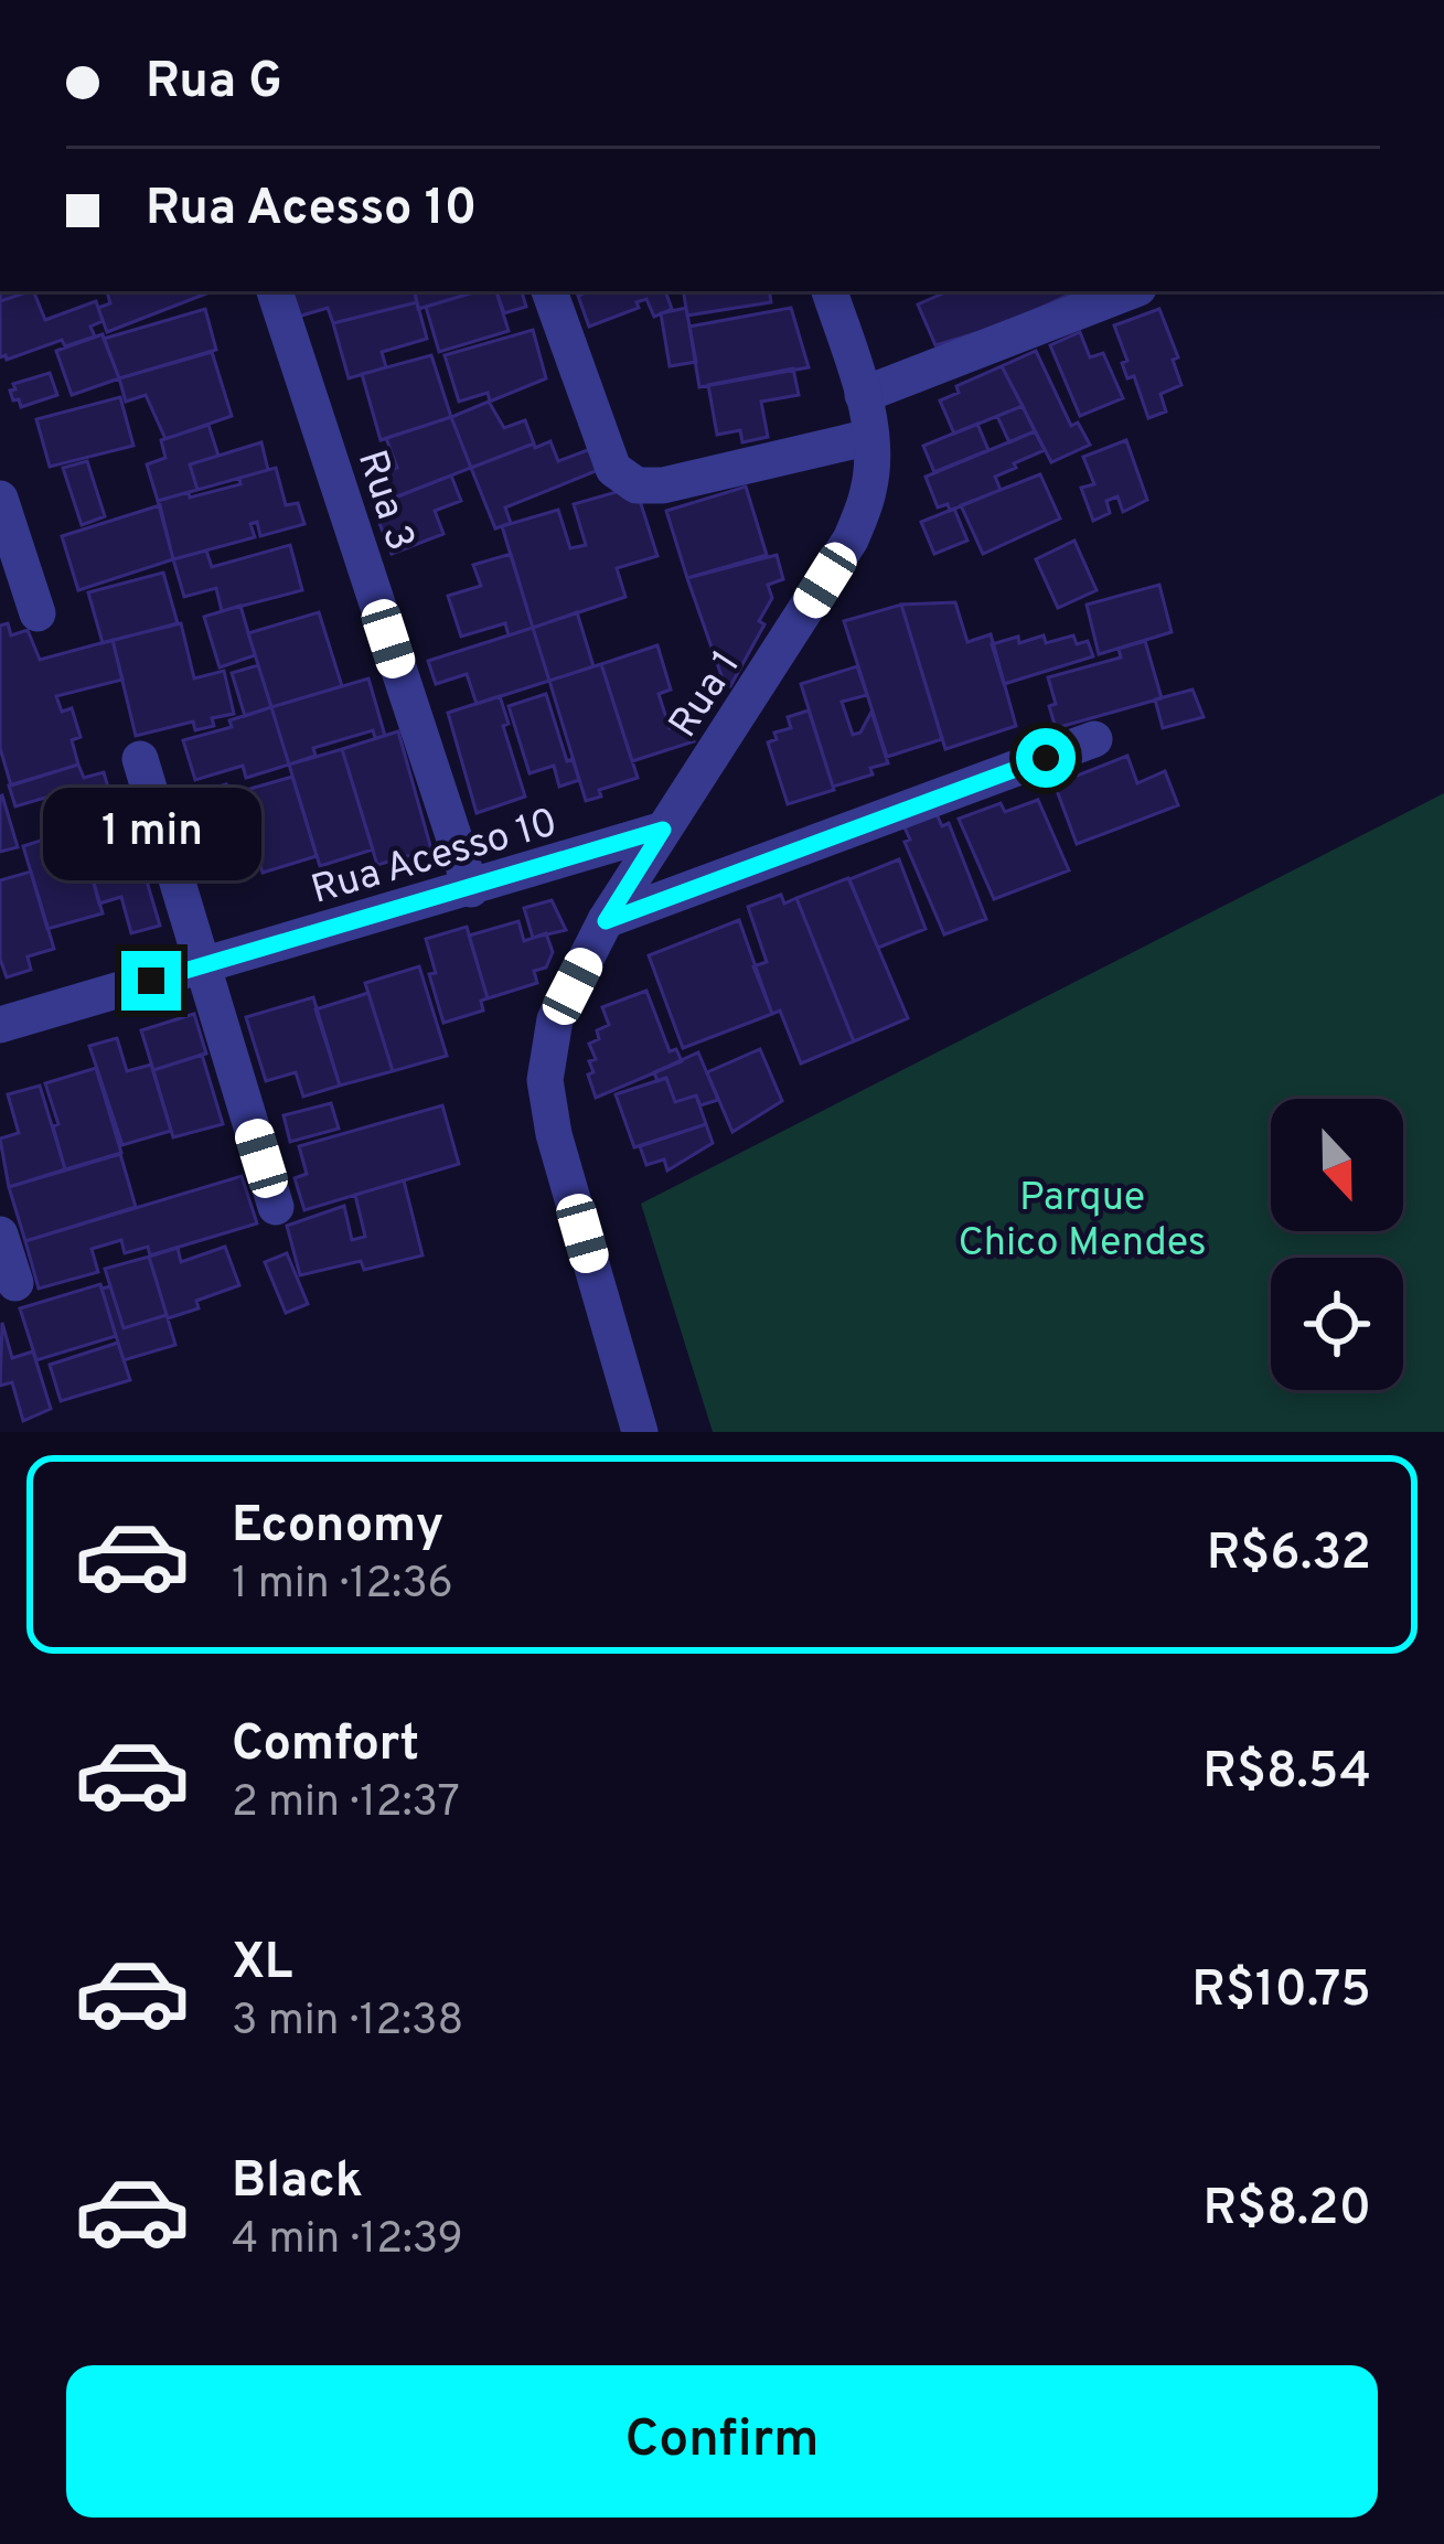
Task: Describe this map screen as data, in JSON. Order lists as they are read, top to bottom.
{
  "streets": {
    "street": ["Rua 3", "Rua 1", "Rua Acesso 10"]
  },
  "crossings": [
    ["Rua 3", "Rua Acesso 10"],
    ["Rua 1", "Rua Acesso 10"]
  ],
  "parks": ["Parque Chico Mendes"],
  "north": "bottom",
  "page": {
    "banner": ["Rua G", "Rua Acesso 10"],
    "bubble": "1 min",
    "list": [
      {
        "name": "Economy",
        "note": "1 min · 12:36",
        "value": "R$6.32"
      },
      {
        "name": "Comfort",
        "note": "2 min · 12:37",
        "value": "R$8.54"
      },
      {
        "name": "XL",
        "note": "3 min · 12:38",
        "value": "R$10.75"
      },
      {
        "name": "Black",
        "note": "4 min · 12:39",
        "value": "R$8.20"
      }
    ],
    "buttons": "Confirm"
  }
}
